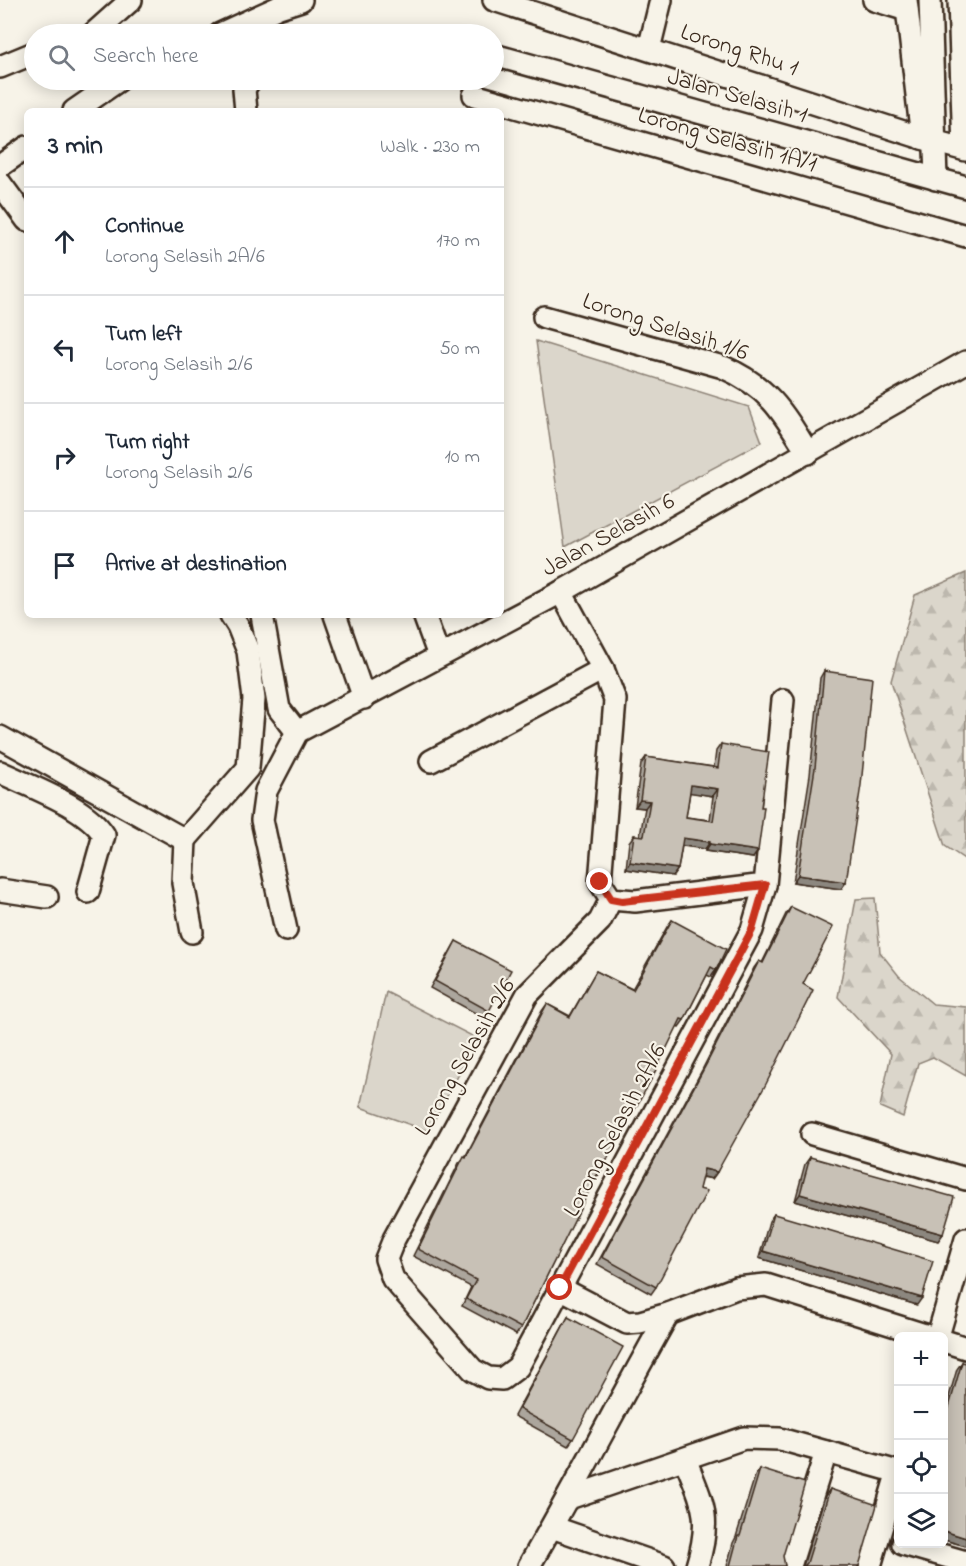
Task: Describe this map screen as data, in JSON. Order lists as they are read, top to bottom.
{
  "streets": {
    "street": [
      "Lorong Rhu 1",
      "Jalan Selasih 1",
      "Lorong Selasih 1A/1",
      "Lorong Selasih 1/6",
      "Jalan Selasih 6",
      "Lorong Selasih 2/6",
      "Lorong Selasih 2A/6"
    ]
  },
  "crossings": [
    ["Lorong Selasih 1/6", "Jalan Selasih 6"],
    ["Lorong Selasih 2/6", "Lorong Selasih 2A/6"]
  ],
  "page": {
    "search": "Search here",
    "heading": ["3 min", "Walk · 230 m"],
    "list": [
      ["Continue", "Lorong Selasih 2A/6", "170 m"],
      ["Turn left", "Lorong Selasih 2/6", "50 m"],
      ["Turn right", "Lorong Selasih 2/6", "10 m"],
      "Arrive at destination"
    ],
    "map_buttons": ["+", "−"]
  }
}
